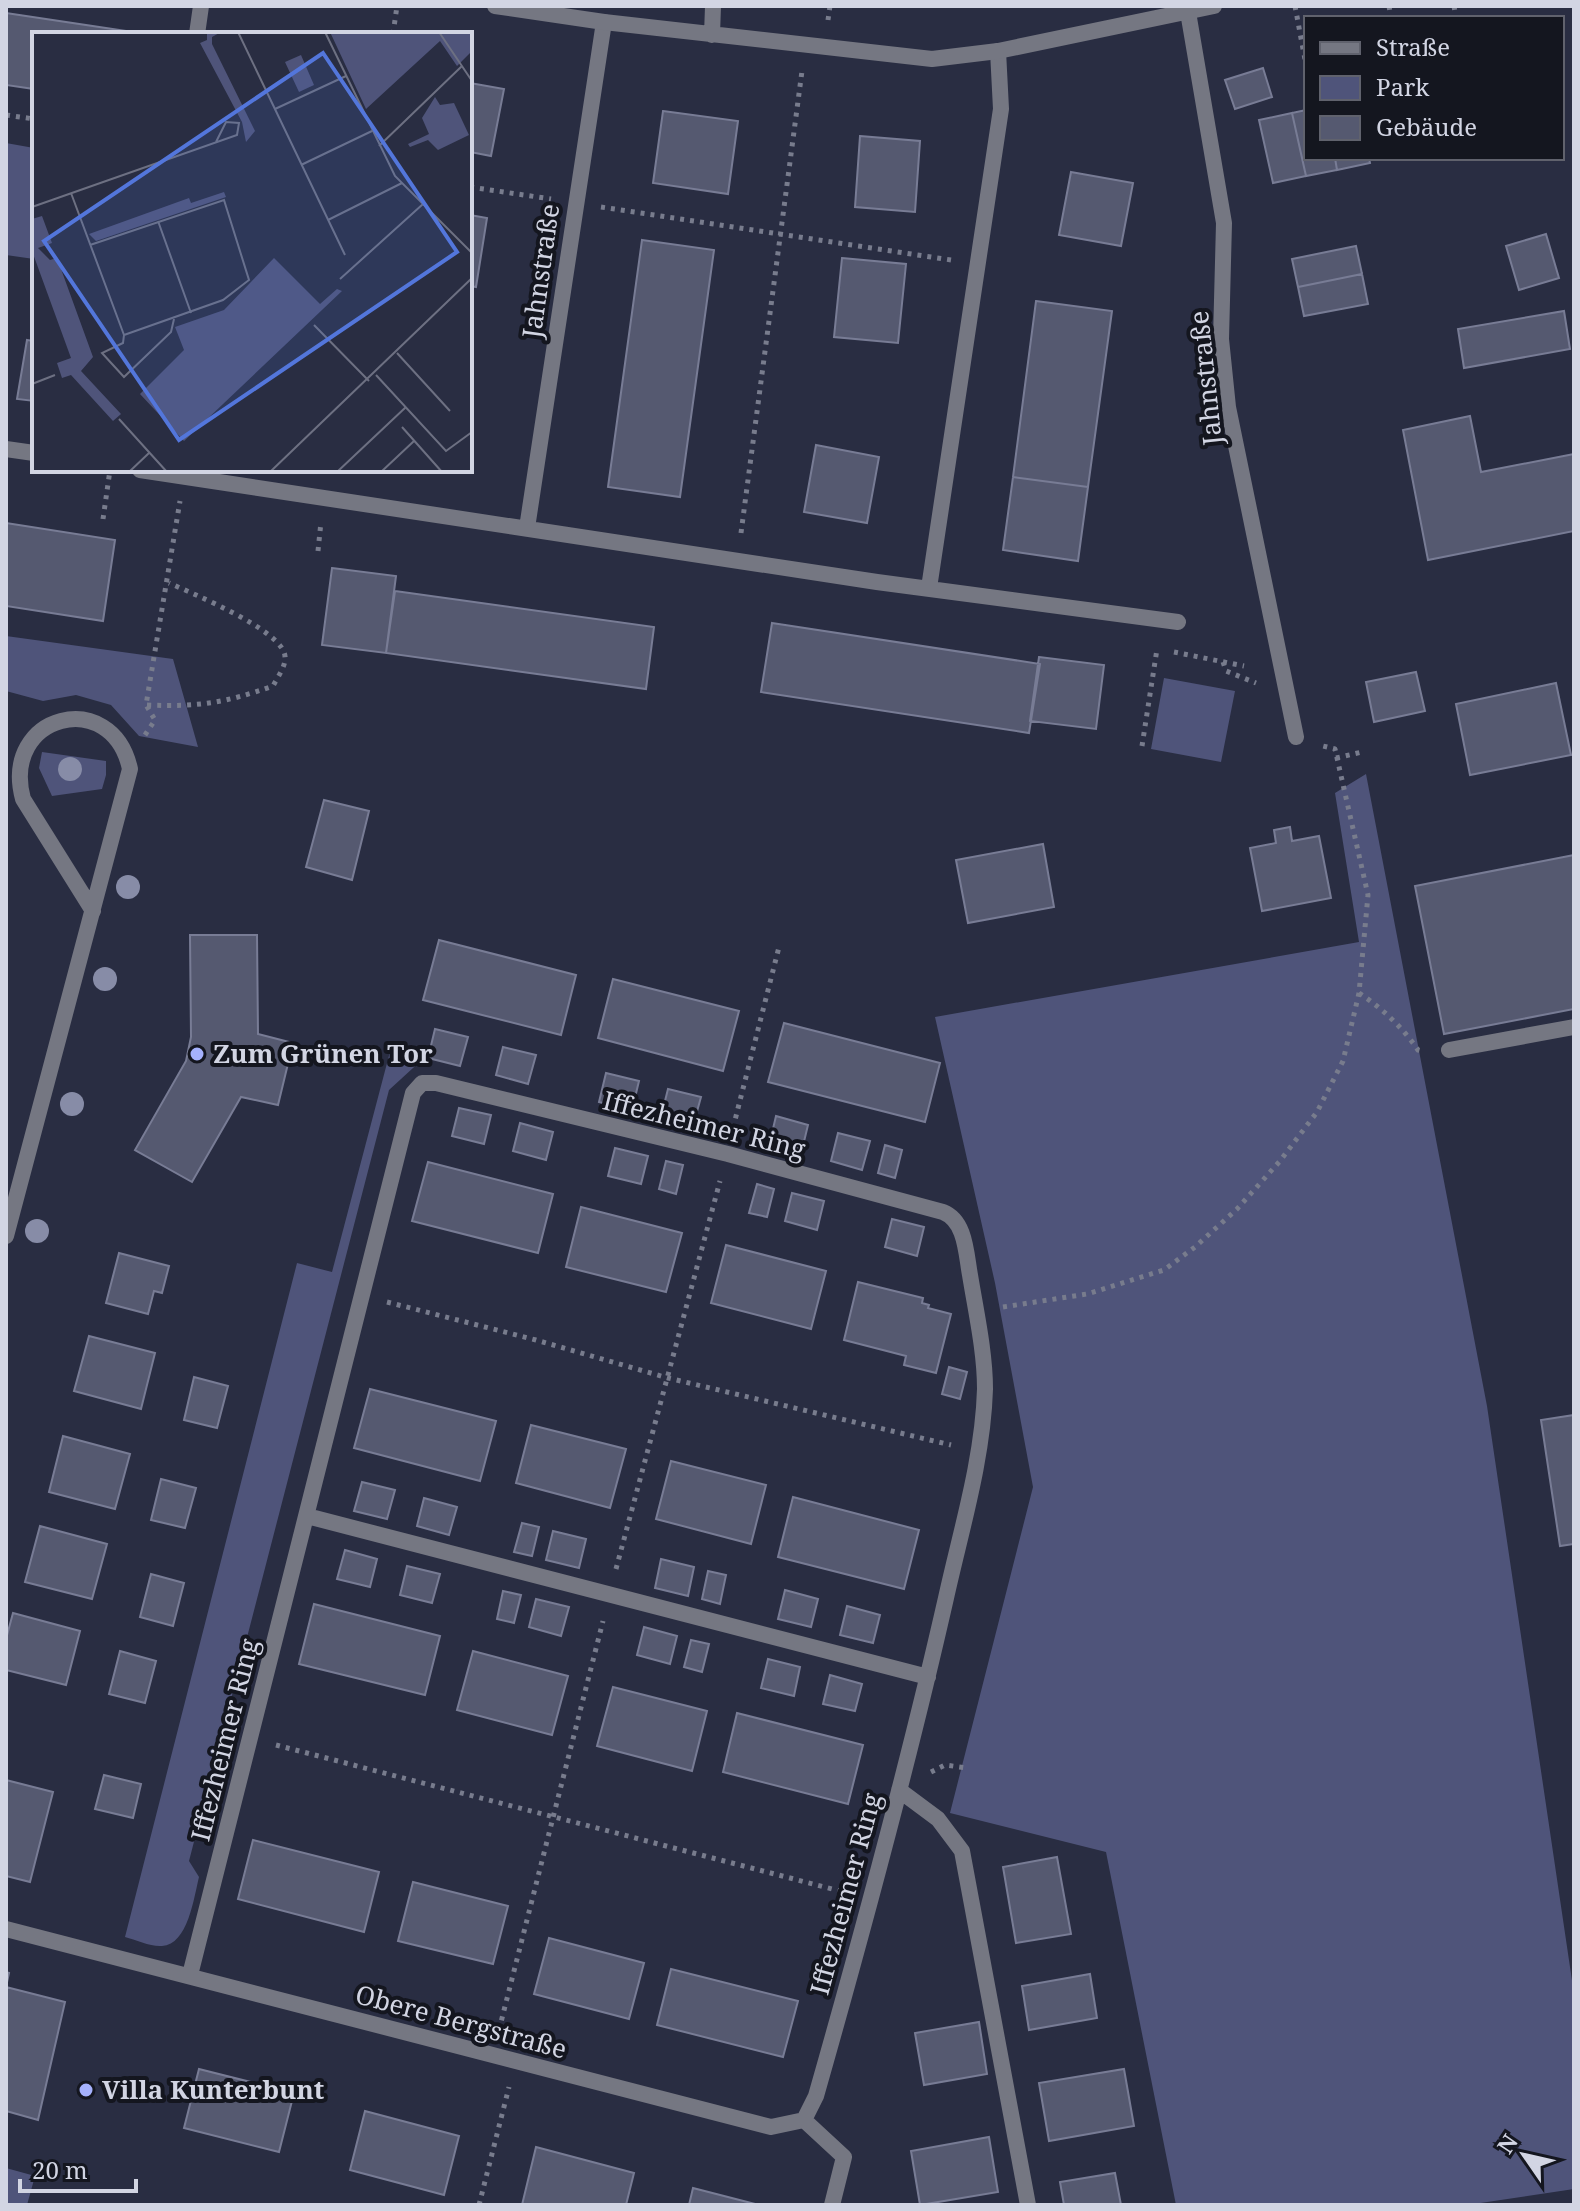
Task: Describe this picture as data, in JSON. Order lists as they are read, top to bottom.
{
  "streets": {
    "street": ["Jahnstraße", "Iffezheimer Ring", "Obere Bergstraße"]
  },
  "crossings": [
    ["Iffezheimer Ring", "Obere Bergstraße"]
  ],
  "places": ["Zum Grünen Tor", "Villa Kunterbunt"],
  "legend": ["Straße", "Park", "Gebäude"],
  "scale_bar": "20 m",
  "north": "top left"
}
